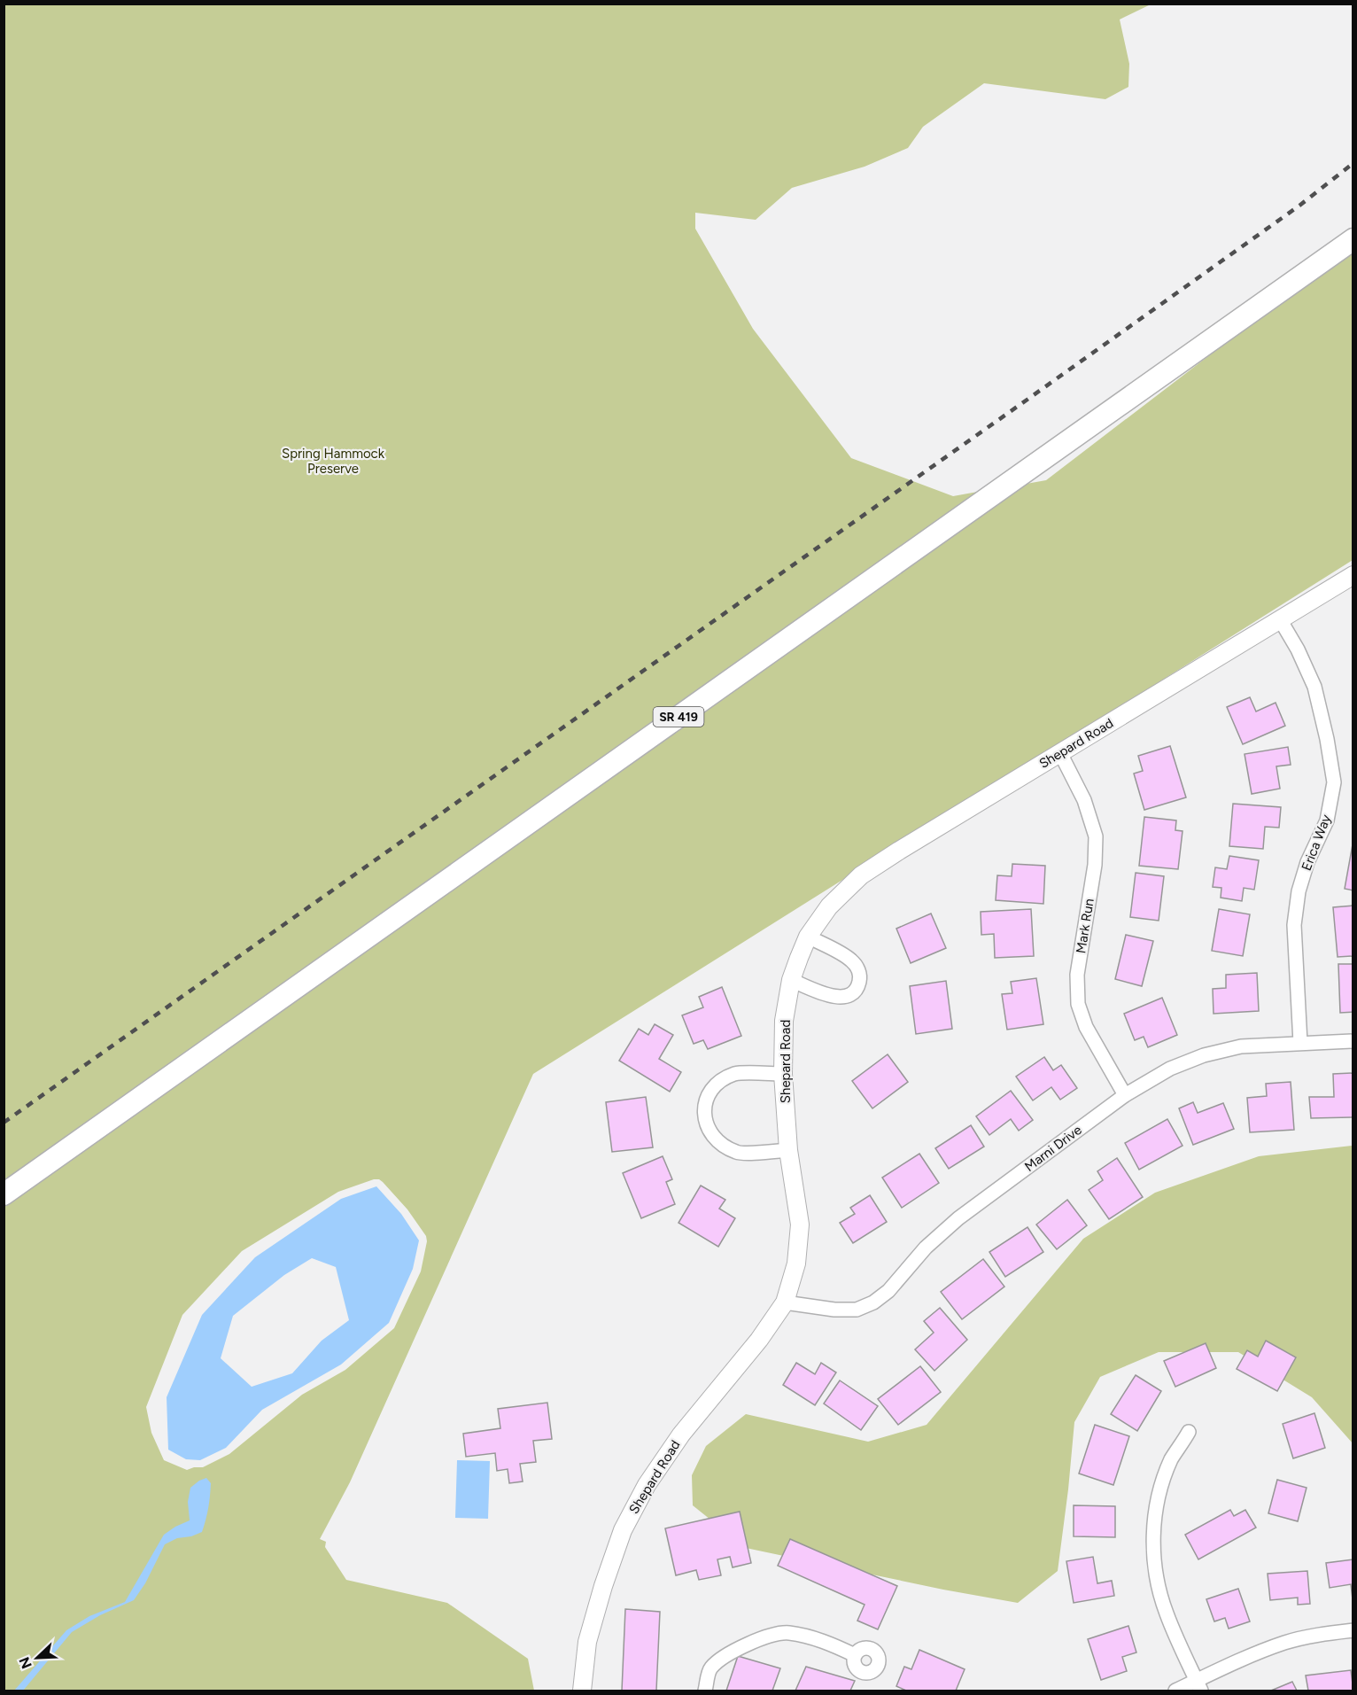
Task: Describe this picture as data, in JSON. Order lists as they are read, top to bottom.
{
  "streets": {
    "main road": ["SR 419"],
    "street": [
      "Shepard Road",
      "Erica Way",
      "Mark Run",
      "Marni Drive"
    ]
  },
  "crossings": [
    ["Shepard Road", "Erica Way"],
    ["Shepard Road", "Mark Run"],
    ["Shepard Road", "Marni Drive"],
    ["Erica Way", "Marni Drive"],
    ["Mark Run", "Marni Drive"]
  ],
  "parks": ["Spring Hammock Preserve"],
  "north": "bottom left"
}
